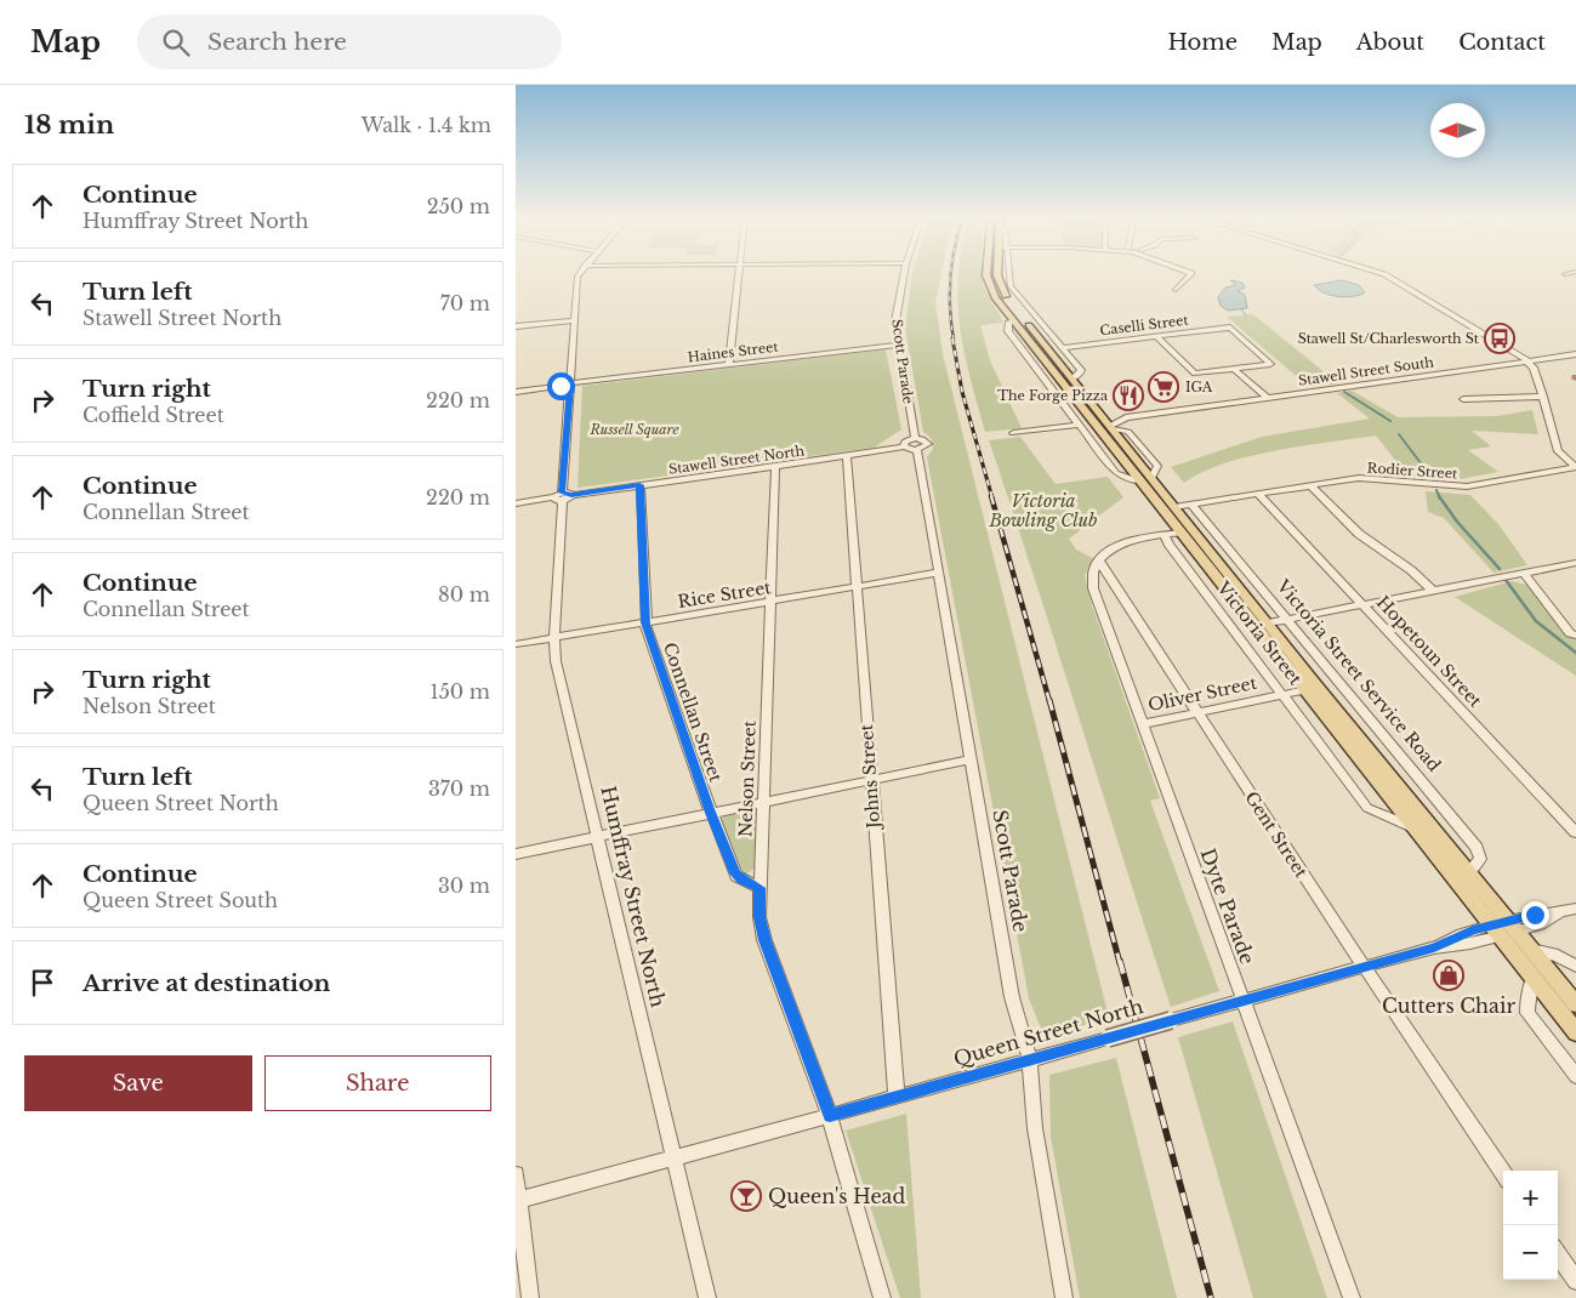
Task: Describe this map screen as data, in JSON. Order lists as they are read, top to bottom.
{
  "streets": {
    "main road": ["Victoria Street"],
    "street": [
      "Caselli Street",
      "Haines Street",
      "Scott Parade",
      "Stawell Street South",
      "Stawell Street North",
      "Rodier Street",
      "Rice Street",
      "Hopetoun Street",
      "Victoria Street Service Road",
      "Oliver Street",
      "Connellan Street",
      "Johns Street",
      "Nelson Street",
      "Gent Street",
      "Humffray Street North",
      "Dyte Parade",
      "Queen Street North"
    ]
  },
  "crossings": [
    ["Haines Street", "Scott Parade"],
    ["Haines Street", "Humffray Street North"],
    ["Scott Parade", "Rice Street"],
    ["Scott Parade", "Queen Street North"],
    ["Stawell Street South", "Victoria Street"],
    ["Stawell Street North", "Connellan Street"],
    ["Stawell Street North", "Johns Street"],
    ["Stawell Street North", "Nelson Street"],
    ["Stawell Street North", "Humffray Street North"],
    ["Rodier Street", "Victoria Street"],
    ["Rodier Street", "Hopetoun Street"],
    ["Rodier Street", "Victoria Street Service Road"],
    ["Rice Street", "Connellan Street"],
    ["Rice Street", "Johns Street"],
    ["Rice Street", "Nelson Street"],
    ["Rice Street", "Humffray Street North"],
    ["Victoria Street", "Victoria Street Service Road"],
    ["Victoria Street", "Oliver Street"],
    ["Victoria Street", "Queen Street North"],
    ["Oliver Street", "Gent Street"],
    ["Oliver Street", "Dyte Parade"],
    ["Connellan Street", "Nelson Street"],
    ["Johns Street", "Queen Street North"],
    ["Nelson Street", "Queen Street North"],
    ["Gent Street", "Dyte Parade"],
    ["Gent Street", "Queen Street North"],
    ["Humffray Street North", "Queen Street North"],
    ["Dyte Parade", "Queen Street North"]
  ],
  "parks": ["Russell Square", "Victoria Bowling Club"],
  "places": {
    "bus stop": ["Stawell St/Charlesworth St"],
    "supermarket": ["IGA"],
    "restaurant": ["The Forge Pizza"],
    "shop": ["Cutters Chair"],
    "bar": ["Queen's Head"]
  },
  "north": "left",
  "page": {
    "header": "Map",
    "search": "Search here",
    "nav": [
      "Home",
      "Map",
      "About",
      "Contact"
    ],
    "heading": ["18 min", "Walk · 1.4 km"],
    "list": [
      ["Continue", "Humffray Street North", "250 m"],
      ["Turn left", "Stawell Street North", "70 m"],
      ["Turn right", "Coffield Street", "220 m"],
      ["Continue", "Connellan Street", "220 m"],
      ["Continue", "Connellan Street", "80 m"],
      ["Turn right", "Nelson Street", "150 m"],
      ["Turn left", "Queen Street North", "370 m"],
      ["Continue", "Queen Street South", "30 m"],
      "Arrive at destination"
    ],
    "buttons": ["Save", "Share"],
    "map_buttons": ["+", "−"]
  }
}
